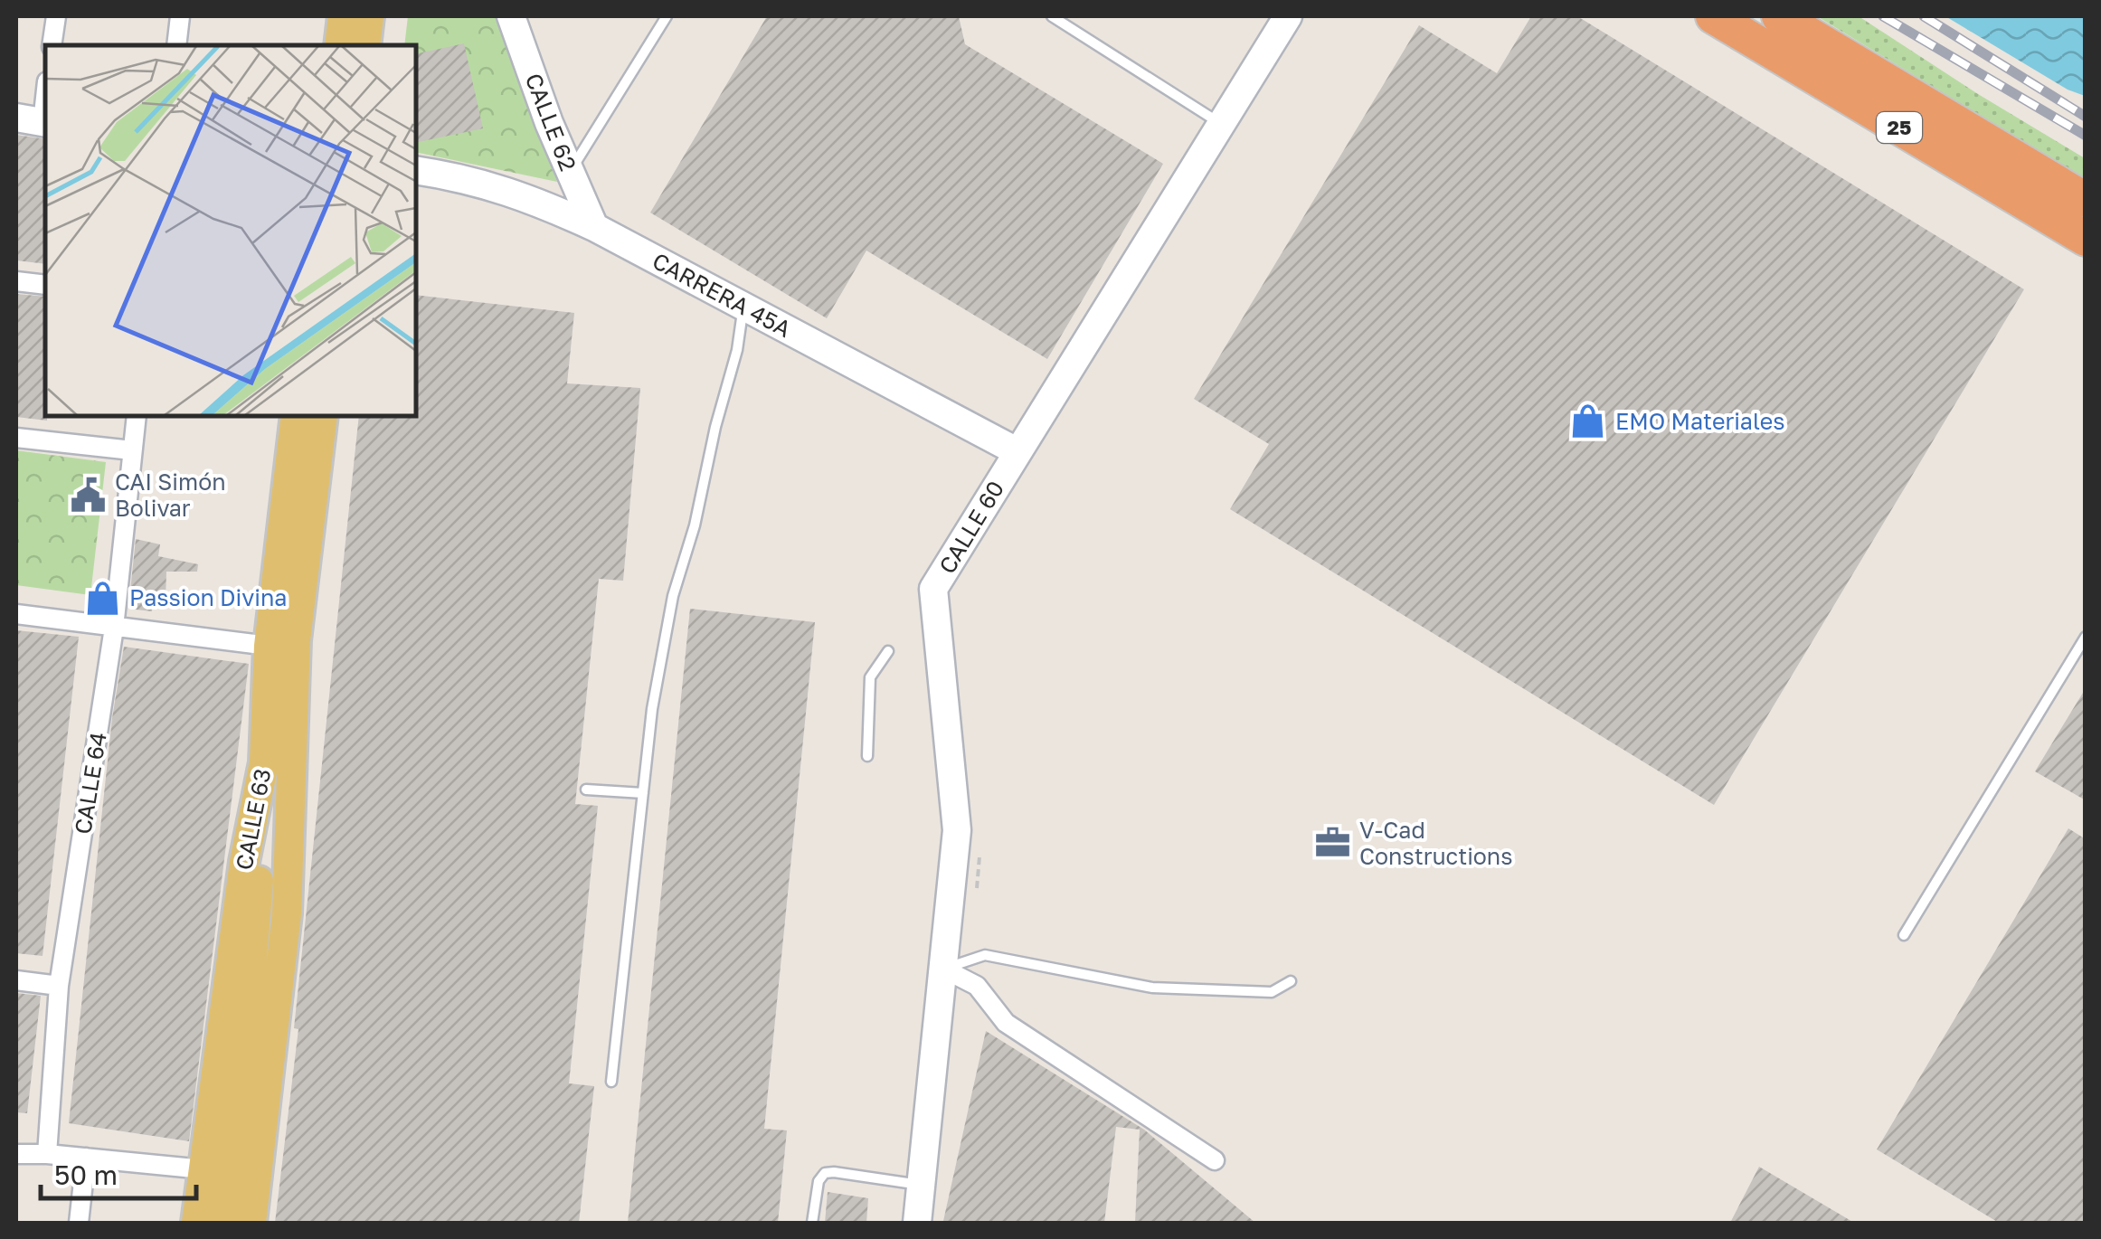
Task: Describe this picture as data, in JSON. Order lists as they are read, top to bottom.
{
  "streets": {
    "highway": ["25"],
    "main road": ["CALLE 63"],
    "street": [
      "CALLE 62",
      "CARRERA 45A",
      "CALLE 60",
      "CALLE 64"
    ]
  },
  "crossings": [
    ["CALLE 62", "CARRERA 45A"],
    ["CARRERA 45A", "CALLE 60"]
  ],
  "places": {
    "shop": ["EMO Materiales", "Passion Divina"],
    "public building": ["CAI Simón Bolivar"],
    "office": ["V-Cad Constructions"]
  },
  "scale_bar": "50 m"
}
